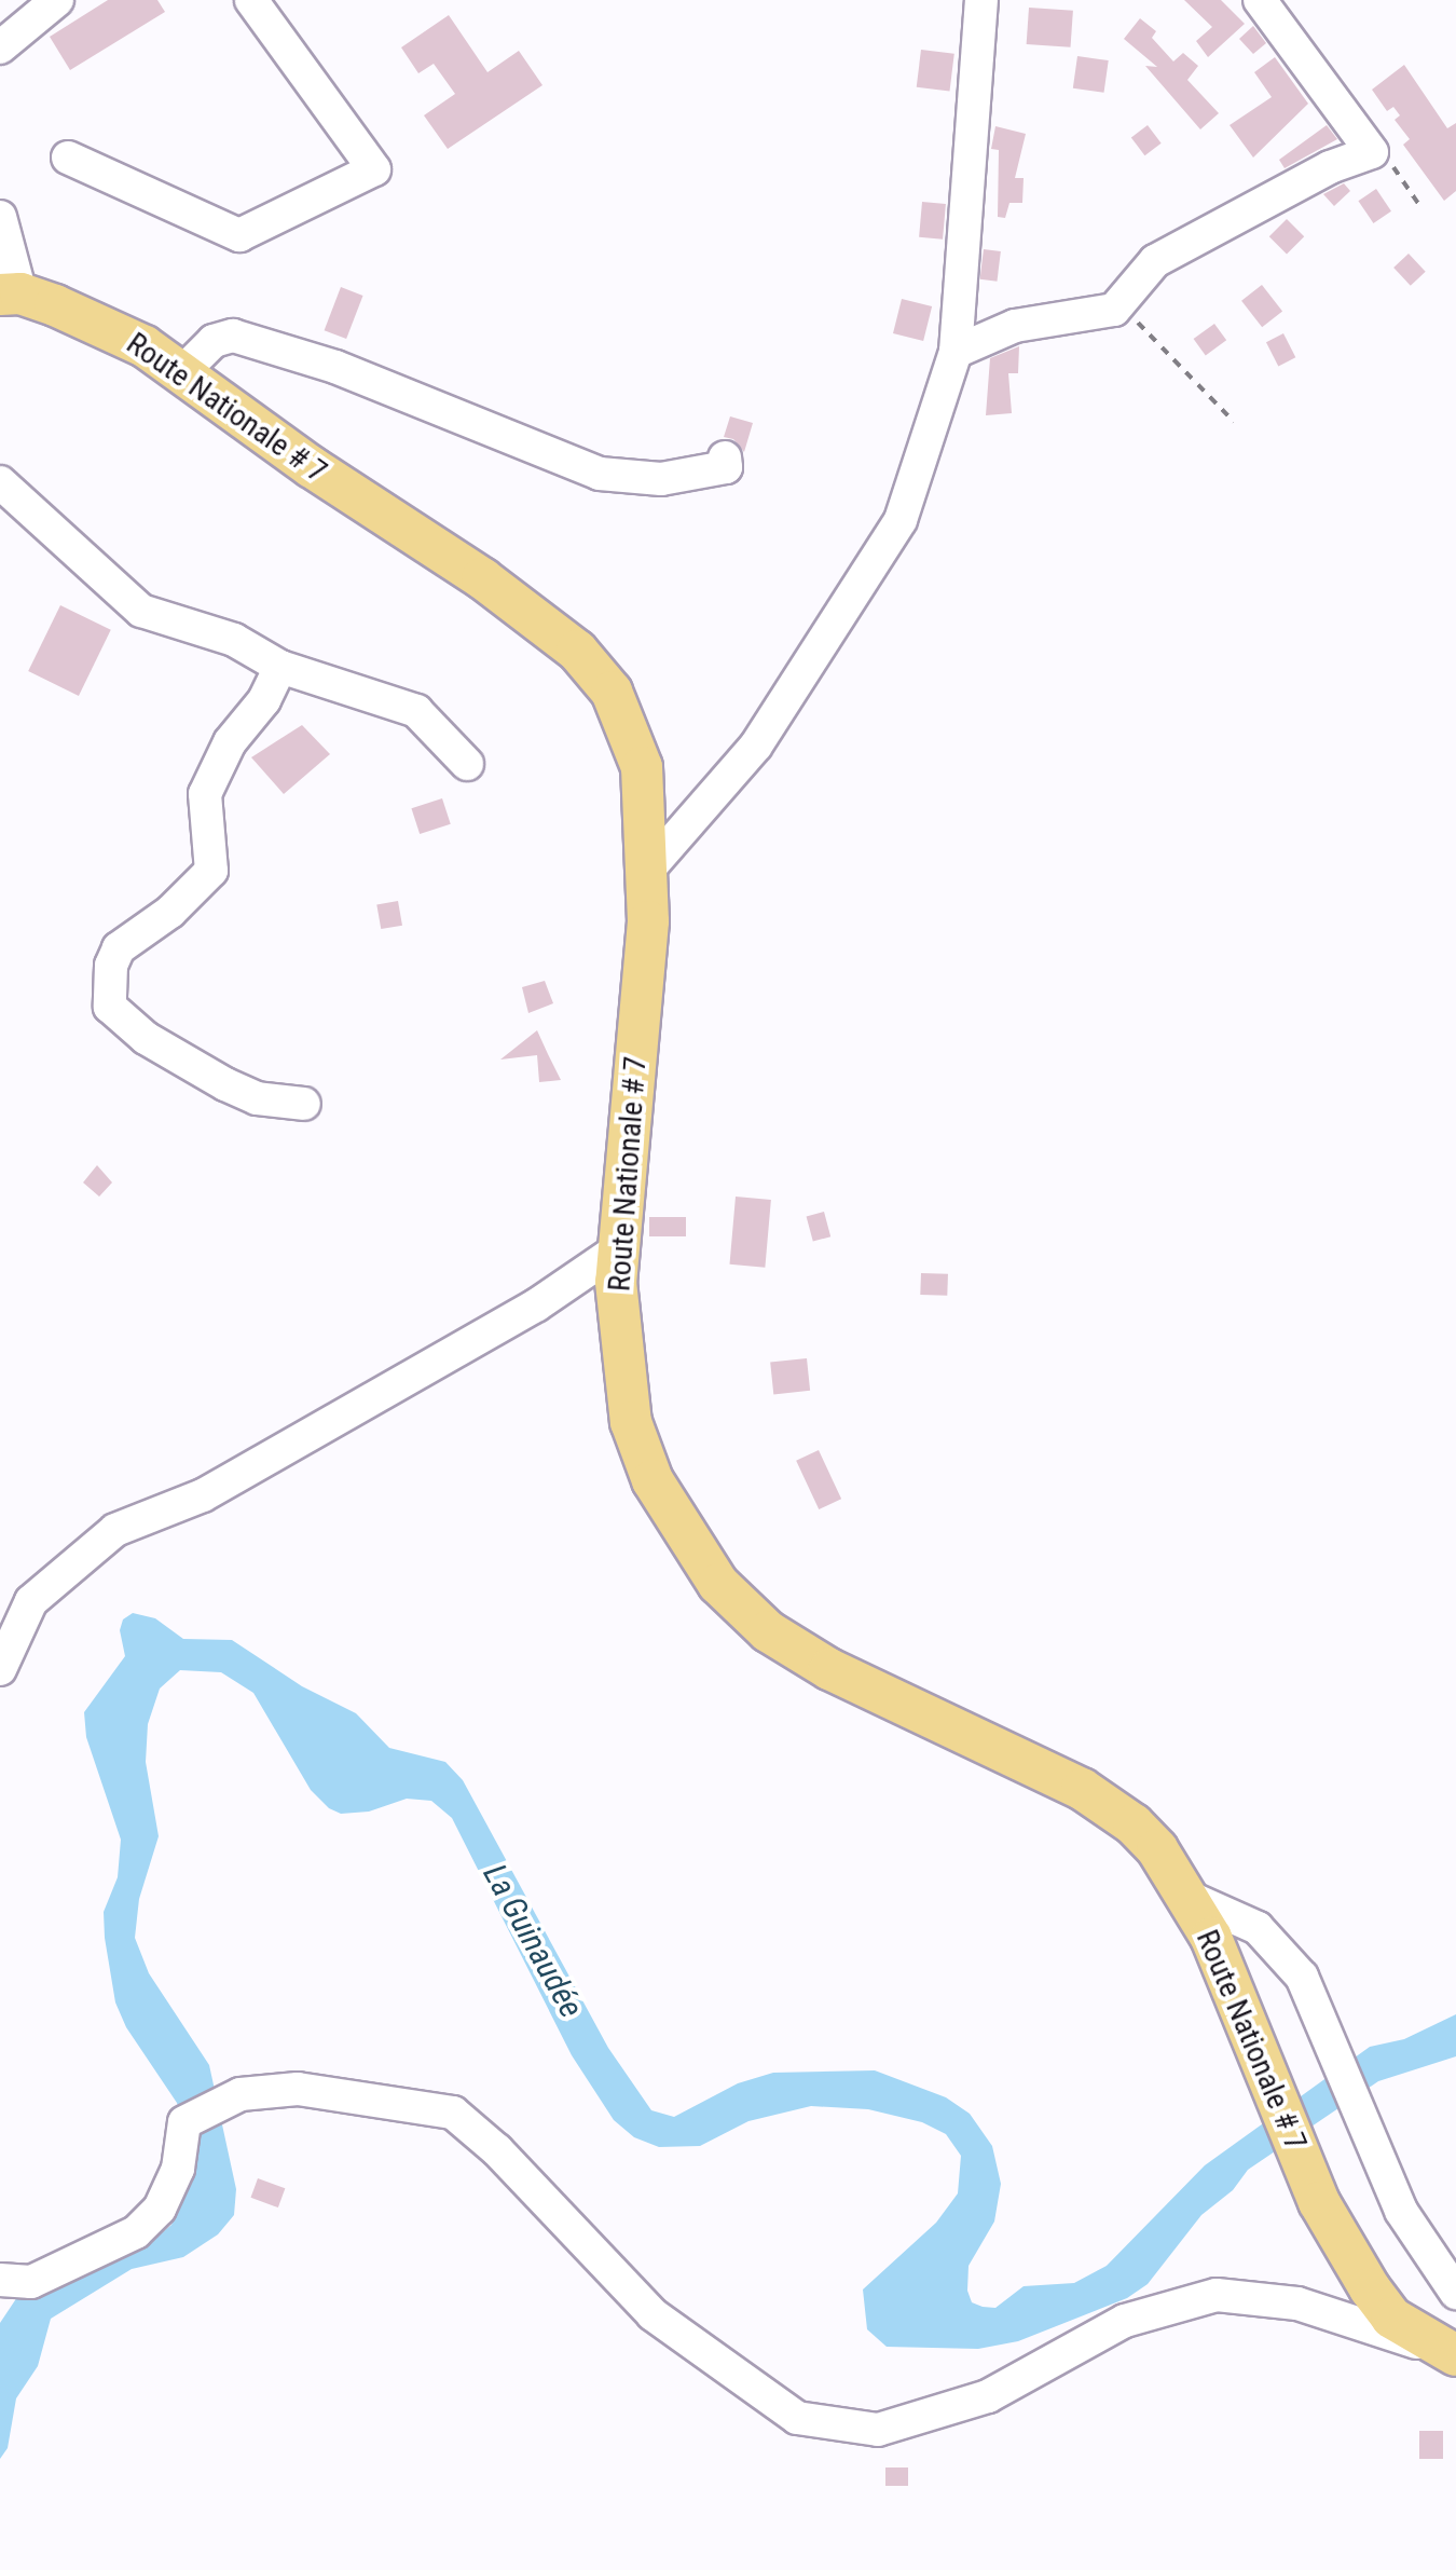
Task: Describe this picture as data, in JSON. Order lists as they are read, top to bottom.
{
  "streets": {
    "main road": ["Route Nationale # 7"]
  },
  "water": ["La Guinaudée"]
}
